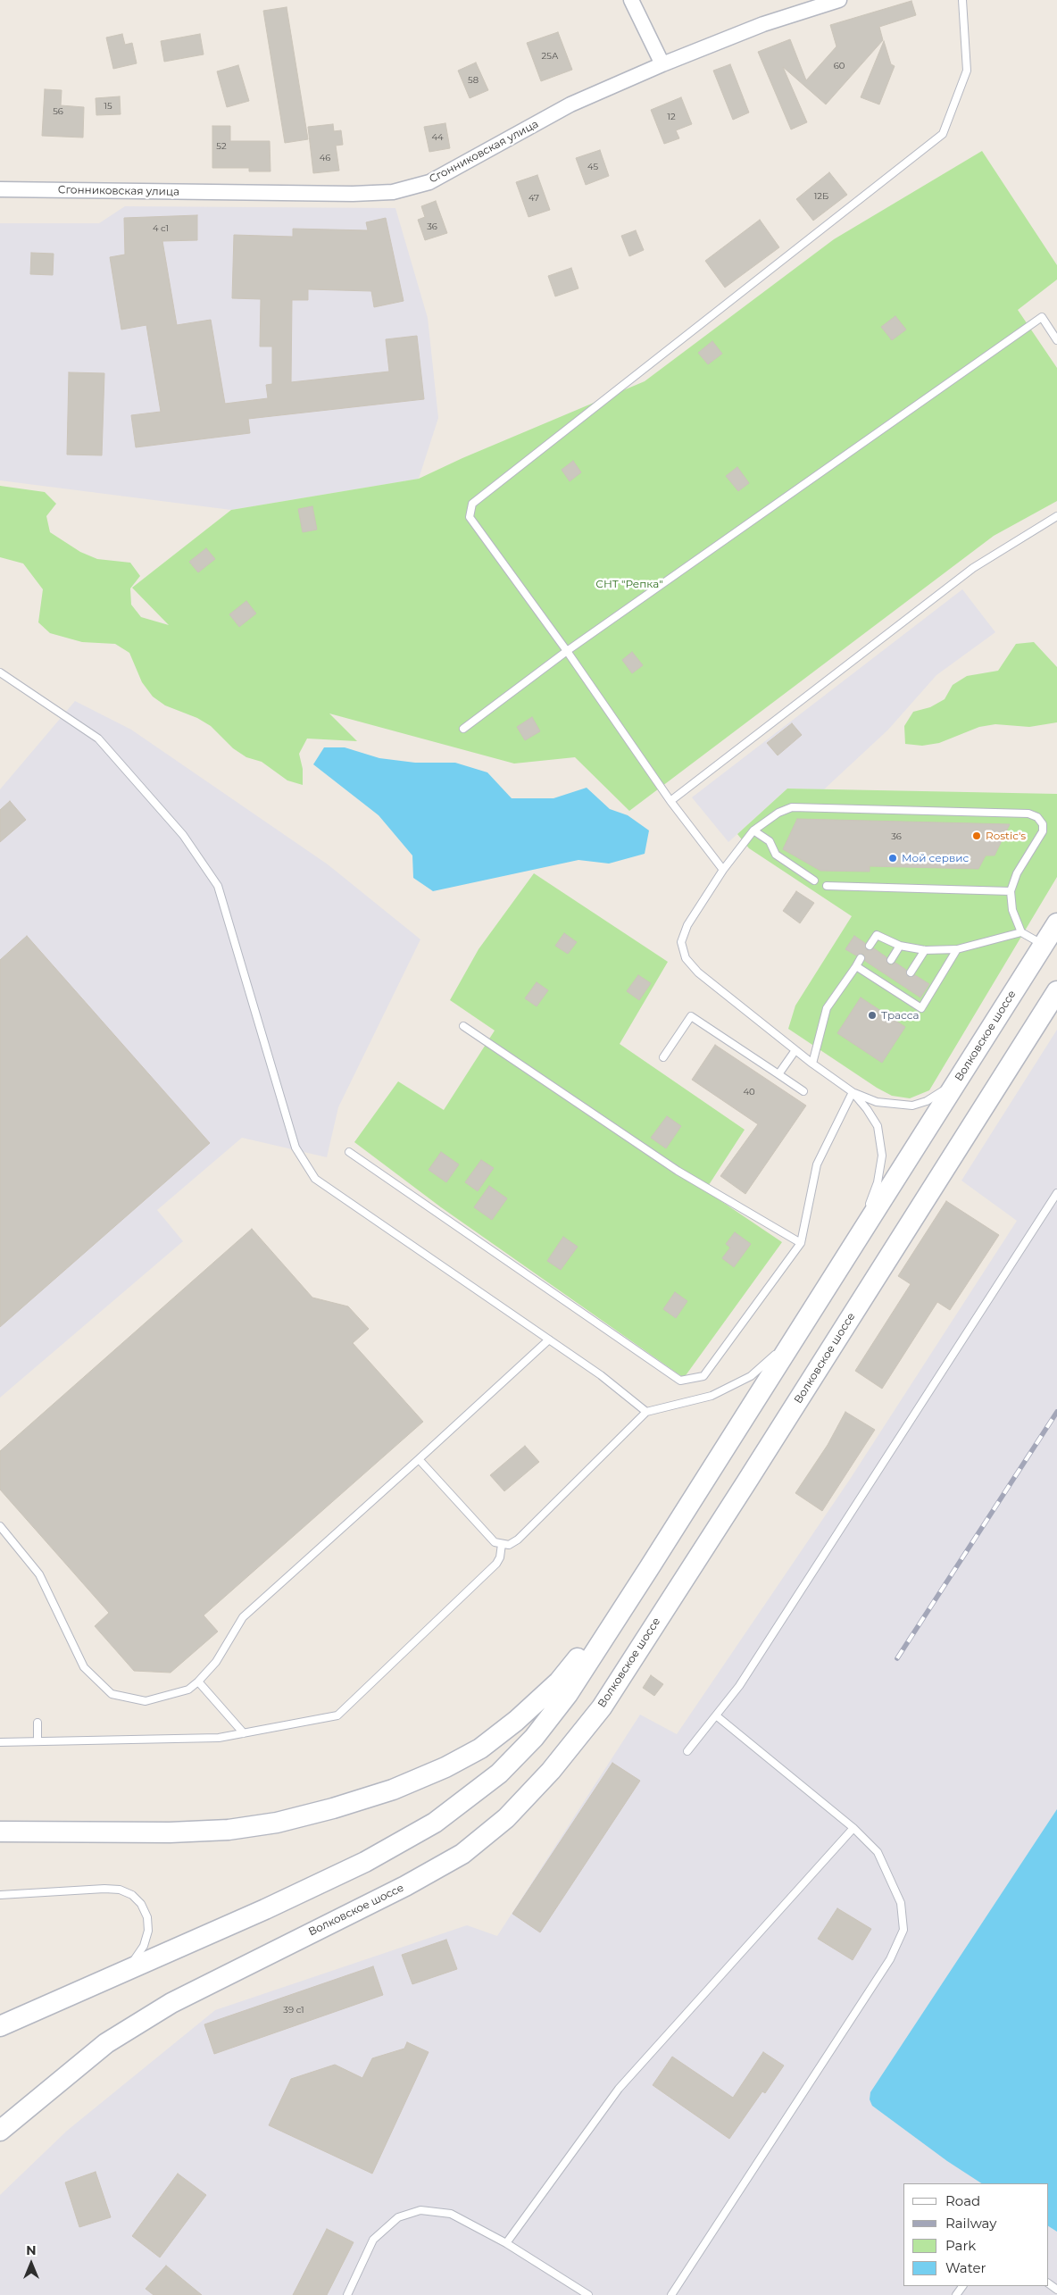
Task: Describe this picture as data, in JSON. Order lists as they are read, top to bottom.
{
  "streets": {
    "main road": ["Волковское шоссе"],
    "street": ["Сгонниковская улица"]
  },
  "parks": ["СНТ \"Репка\""],
  "places": ["Rostic's", "Мой сервис", "Трасса"],
  "house_numbers": [
    "25А",
    "60",
    "58",
    "15",
    "56",
    "12",
    "44",
    "52",
    "46",
    "45",
    "12Б",
    "47",
    "36",
    "4 с1",
    "36",
    "40",
    "39 с1"
  ],
  "legend": [
    "Road",
    "Railway",
    "Park",
    "Water"
  ],
  "north": "top"
}
